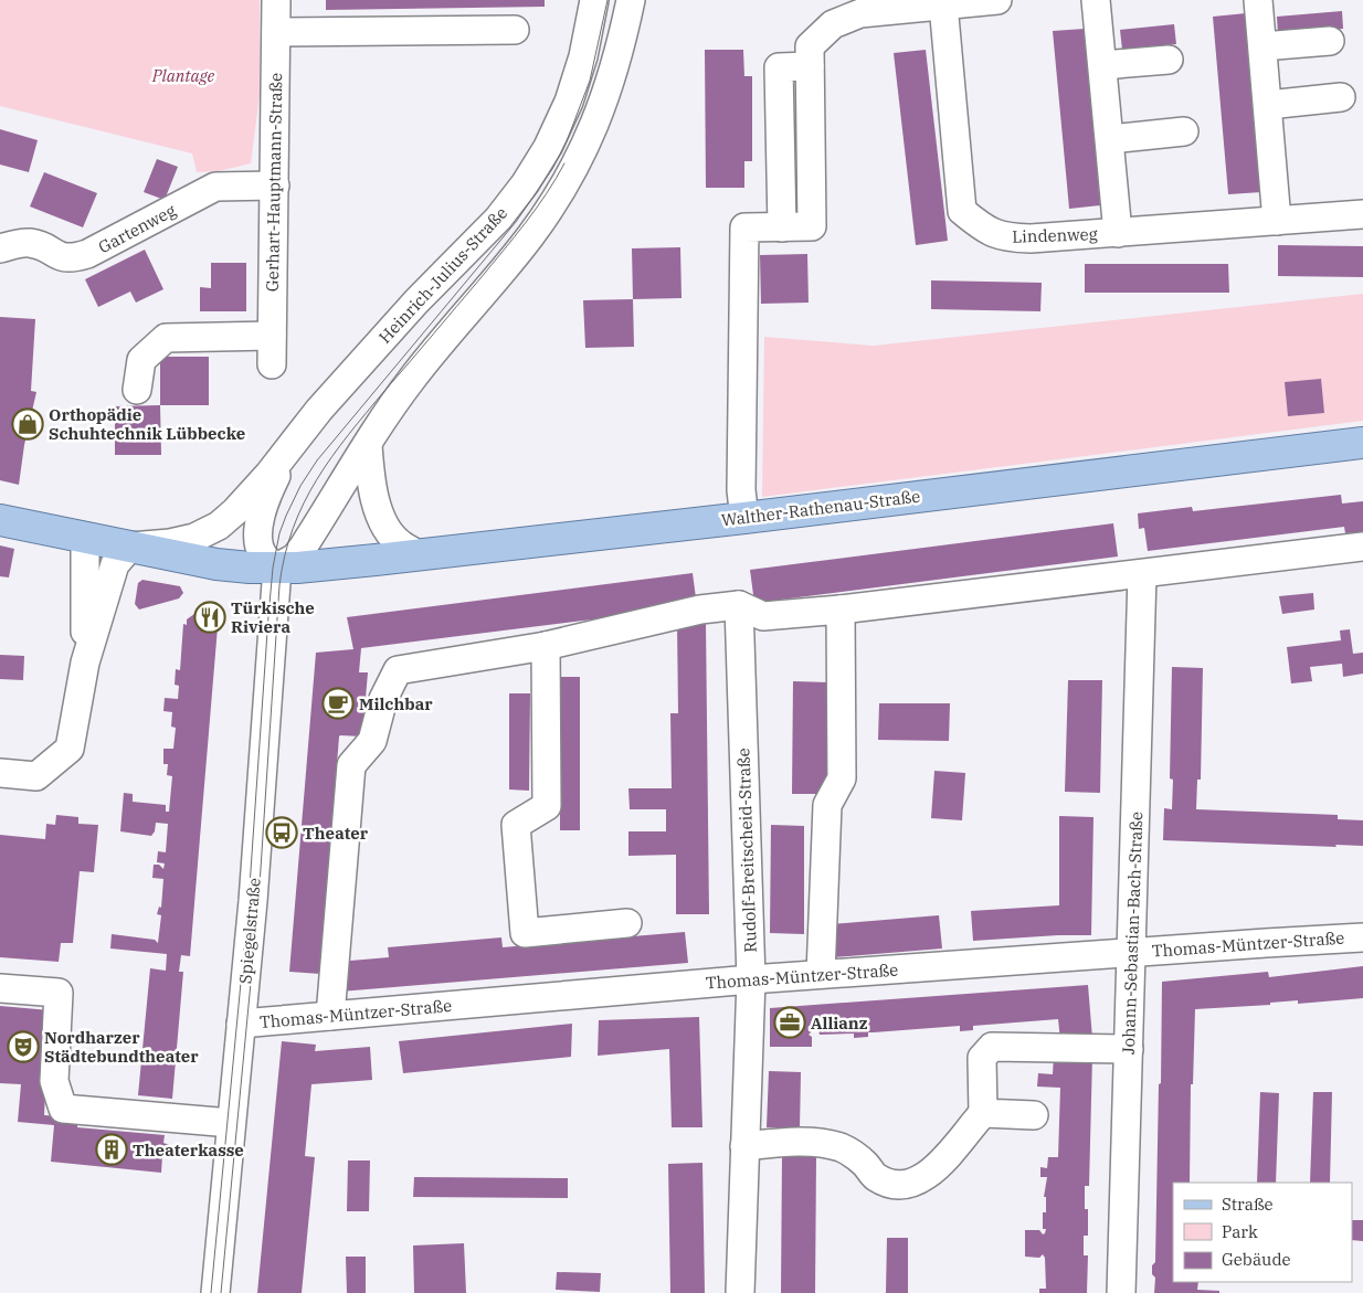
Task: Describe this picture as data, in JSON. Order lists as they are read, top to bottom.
{
  "streets": {
    "main road": ["Walther-Rathenau-Straße"],
    "street": [
      "Gerhart-Hauptmann-Straße",
      "Gartenweg",
      "Lindenweg",
      "Heinrich-Julius-Straße",
      "Rudolf-Breitscheid-Straße",
      "Spiegelstraße",
      "Johann-Sebastian-Bach-Straße",
      "Thomas-Müntzer-Straße"
    ]
  },
  "crossings": [
    ["Gerhart-Hauptmann-Straße", "Gartenweg"],
    ["Heinrich-Julius-Straße", "Walther-Rathenau-Straße"],
    ["Heinrich-Julius-Straße", "Spiegelstraße"],
    ["Walther-Rathenau-Straße", "Spiegelstraße"],
    ["Rudolf-Breitscheid-Straße", "Thomas-Müntzer-Straße"],
    ["Spiegelstraße", "Thomas-Müntzer-Straße"],
    ["Johann-Sebastian-Bach-Straße", "Thomas-Müntzer-Straße"]
  ],
  "parks": ["Plantage"],
  "places": {
    "shop": ["Orthopädie Schuhtechnik Lübbecke"],
    "restaurant": ["Türkische Riviera"],
    "cafe": ["Milchbar"],
    "bus stop": ["Theater"],
    "office": ["Allianz"],
    "theatre": ["Nordharzer Städtebundtheater"],
    "building": ["Theaterkasse"]
  },
  "legend": ["Straße", "Park", "Gebäude"]
}
